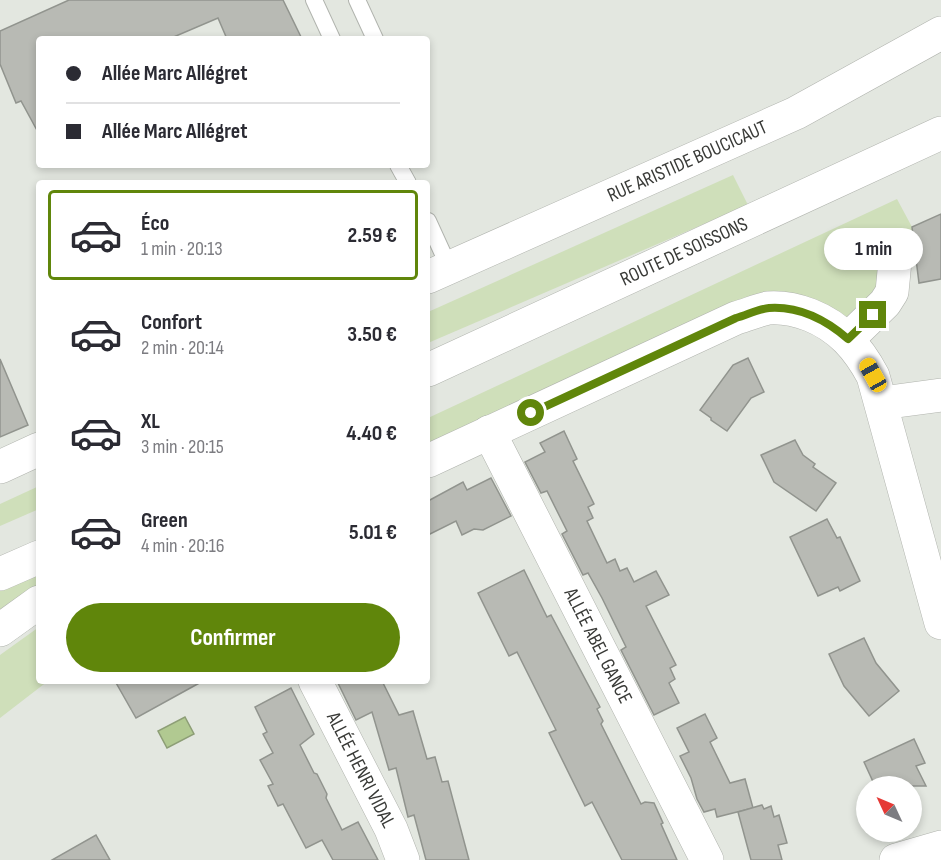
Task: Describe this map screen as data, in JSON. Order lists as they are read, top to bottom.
{
  "streets": {
    "street": [
      "RUE ARISTIDE BOUCICAUT",
      "ROUTE DE SOISSONS",
      "ALLÉE ABEL GANCE",
      "ALLÉE HENRI VIDAL"
    ]
  },
  "north": "top left",
  "page": {
    "banner": ["Allée Marc Allégret", "Allée Marc Allégret"],
    "list": [
      {
        "name": "Éco",
        "note": "1 min · 20:13",
        "value": "2.59 €"
      },
      {
        "name": "Confort",
        "note": "2 min · 20:14",
        "value": "3.50 €"
      },
      {
        "name": "XL",
        "note": "3 min · 20:15",
        "value": "4.40 €"
      },
      {
        "name": "Green",
        "note": "4 min · 20:16",
        "value": "5.01 €"
      }
    ],
    "bubble": "1 min",
    "buttons": "Confirmer"
  }
}
